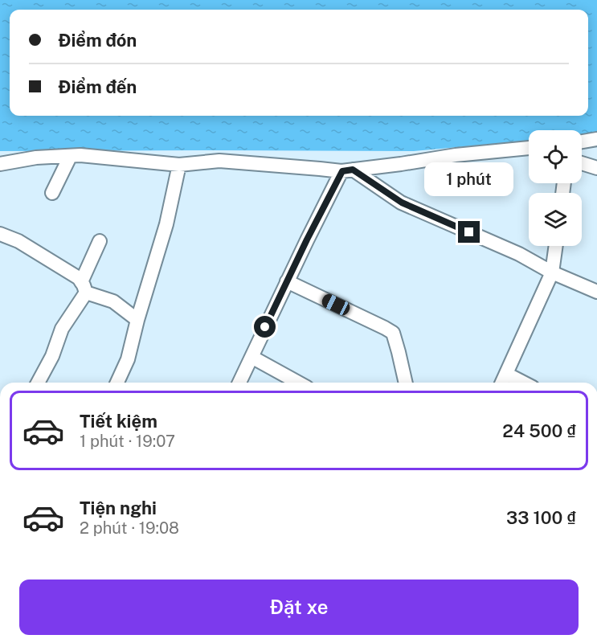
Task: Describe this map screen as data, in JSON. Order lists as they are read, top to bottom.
{
  "page": {
    "banner": ["Điểm đón", "Điểm đến"],
    "bubble": "1 phút",
    "list": [
      {
        "name": "Tiết kiệm",
        "note": "1 phút · 19:07",
        "value": "24 500 ₫"
      },
      {
        "name": "Tiện nghi",
        "note": "2 phút · 19:08",
        "value": "33 100 ₫"
      }
    ],
    "buttons": "Đặt xe"
  }
}
